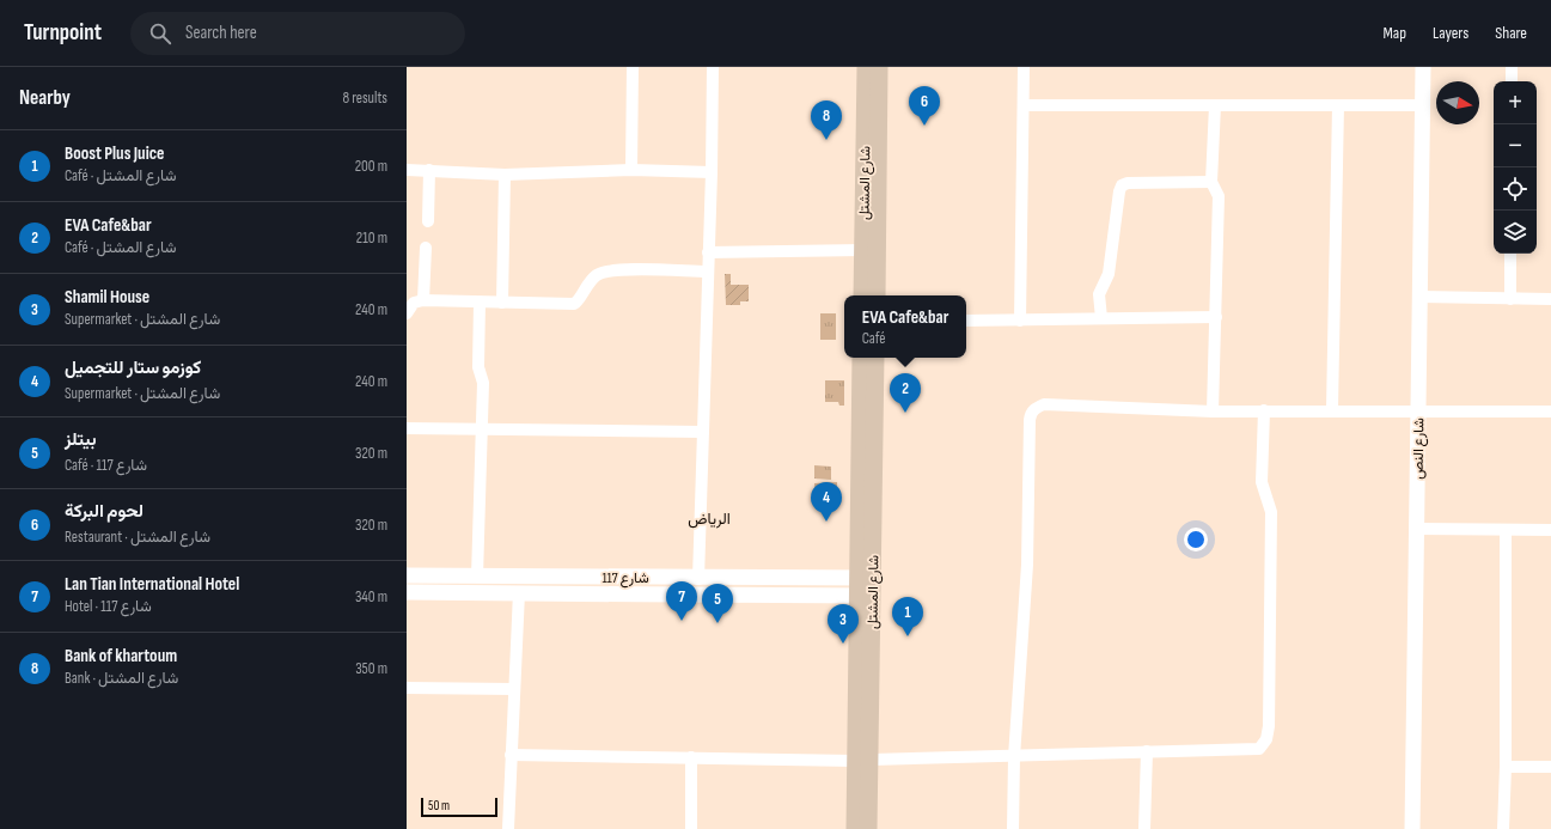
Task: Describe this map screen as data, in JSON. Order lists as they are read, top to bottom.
{
  "streets": {
    "main road": ["شارع المشتل"],
    "street": ["شارع النص", "شارع 117"]
  },
  "crossings": [
    ["شارع المشتل", "شارع 117"]
  ],
  "districts": ["الرياض"],
  "scale_bar": "50 m",
  "north": "right",
  "page": {
    "header": "Turnpoint",
    "search": "Search here",
    "nav": ["Map", "Layers", "Share"],
    "heading": ["Nearby", "8 results"],
    "map_buttons": ["+", "−"],
    "pins": [
      "6",
      "8",
      "2",
      "4",
      "7",
      "5",
      "1",
      "3"
    ],
    "list": [
      {
        "mark": "1",
        "name": "Boost Plus Juice",
        "note": "Café · شارع المشتل",
        "value": "200 m"
      },
      {
        "mark": "2",
        "name": "EVA Cafe&bar",
        "note": "Café · شارع المشتل",
        "value": "210 m"
      },
      {
        "mark": "3",
        "name": "Shamil House",
        "note": "Supermarket · شارع المشتل",
        "value": "240 m"
      },
      {
        "mark": "4",
        "name": "كوزمو ستار للتجميل",
        "note": "Supermarket · شارع المشتل",
        "value": "240 m"
      },
      {
        "mark": "5",
        "name": "بيتلز",
        "note": "Café · شارع 117",
        "value": "320 m"
      },
      {
        "mark": "6",
        "name": "لحوم البركة",
        "note": "Restaurant · شارع المشتل",
        "value": "320 m"
      },
      {
        "mark": "7",
        "name": "Lan Tian International Hotel",
        "note": "Hotel · شارع 117",
        "value": "340 m"
      },
      {
        "mark": "8",
        "name": "Bank of khartoum",
        "note": "Bank · شارع المشتل",
        "value": "350 m"
      }
    ],
    "popup": ["EVA Cafe&bar", "Café"],
    "scale": "50 m"
  }
}
